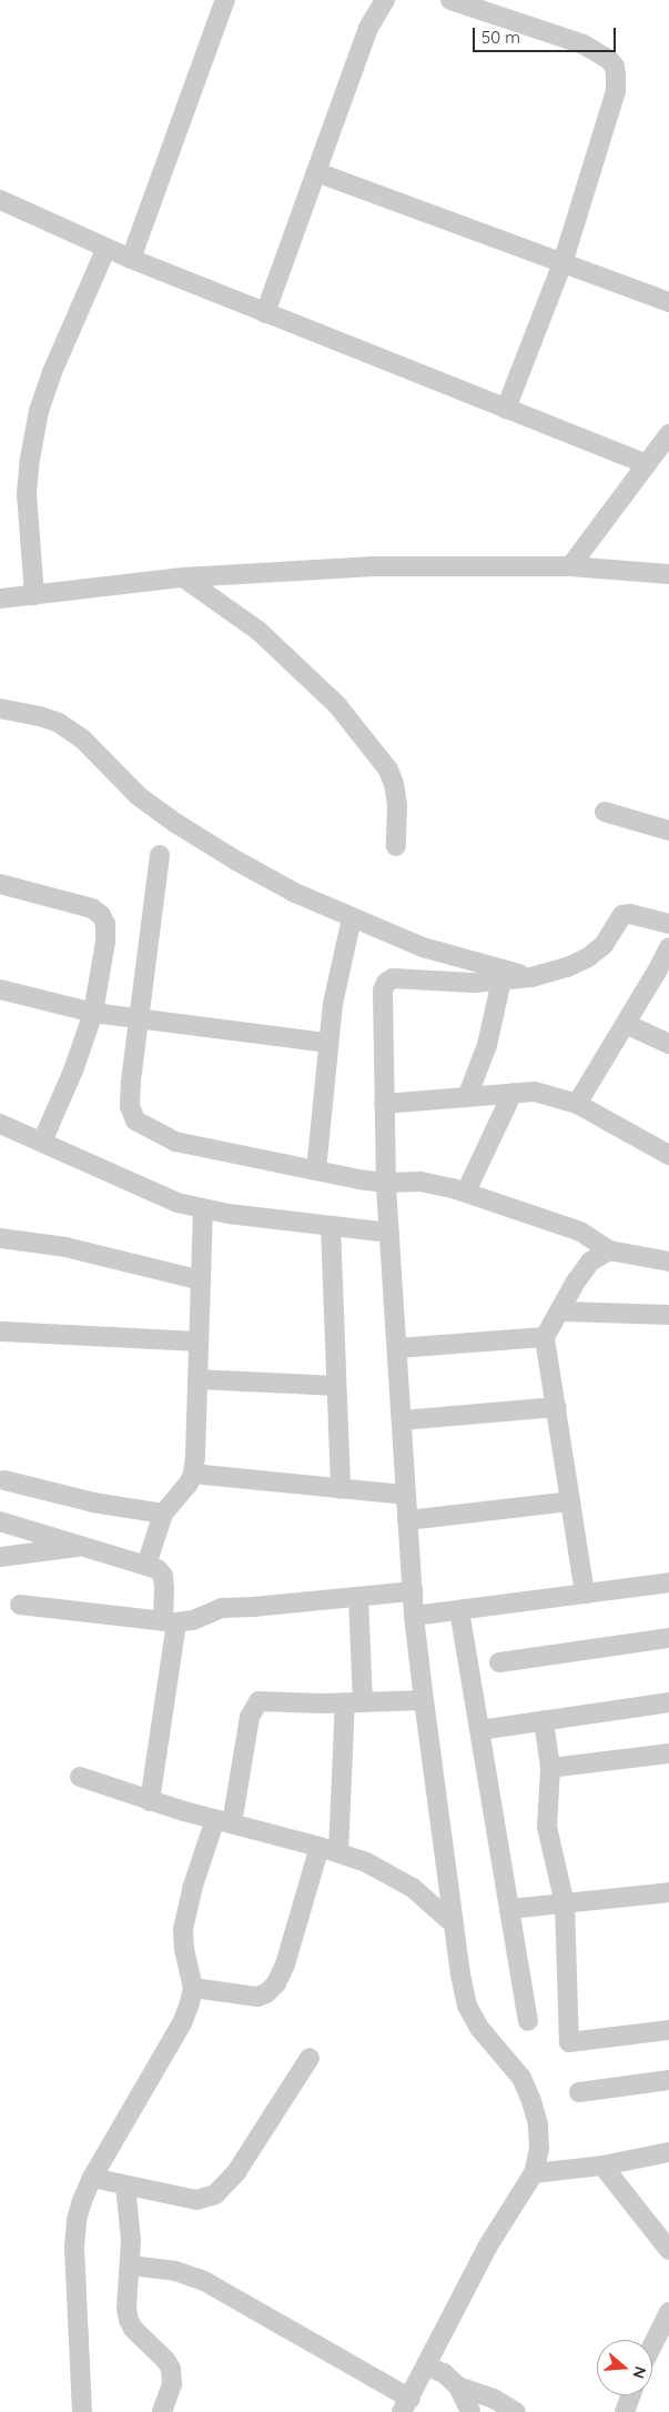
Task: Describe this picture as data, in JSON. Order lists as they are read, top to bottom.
{
  "scale_bar": "50 m",
  "north": "right"
}
